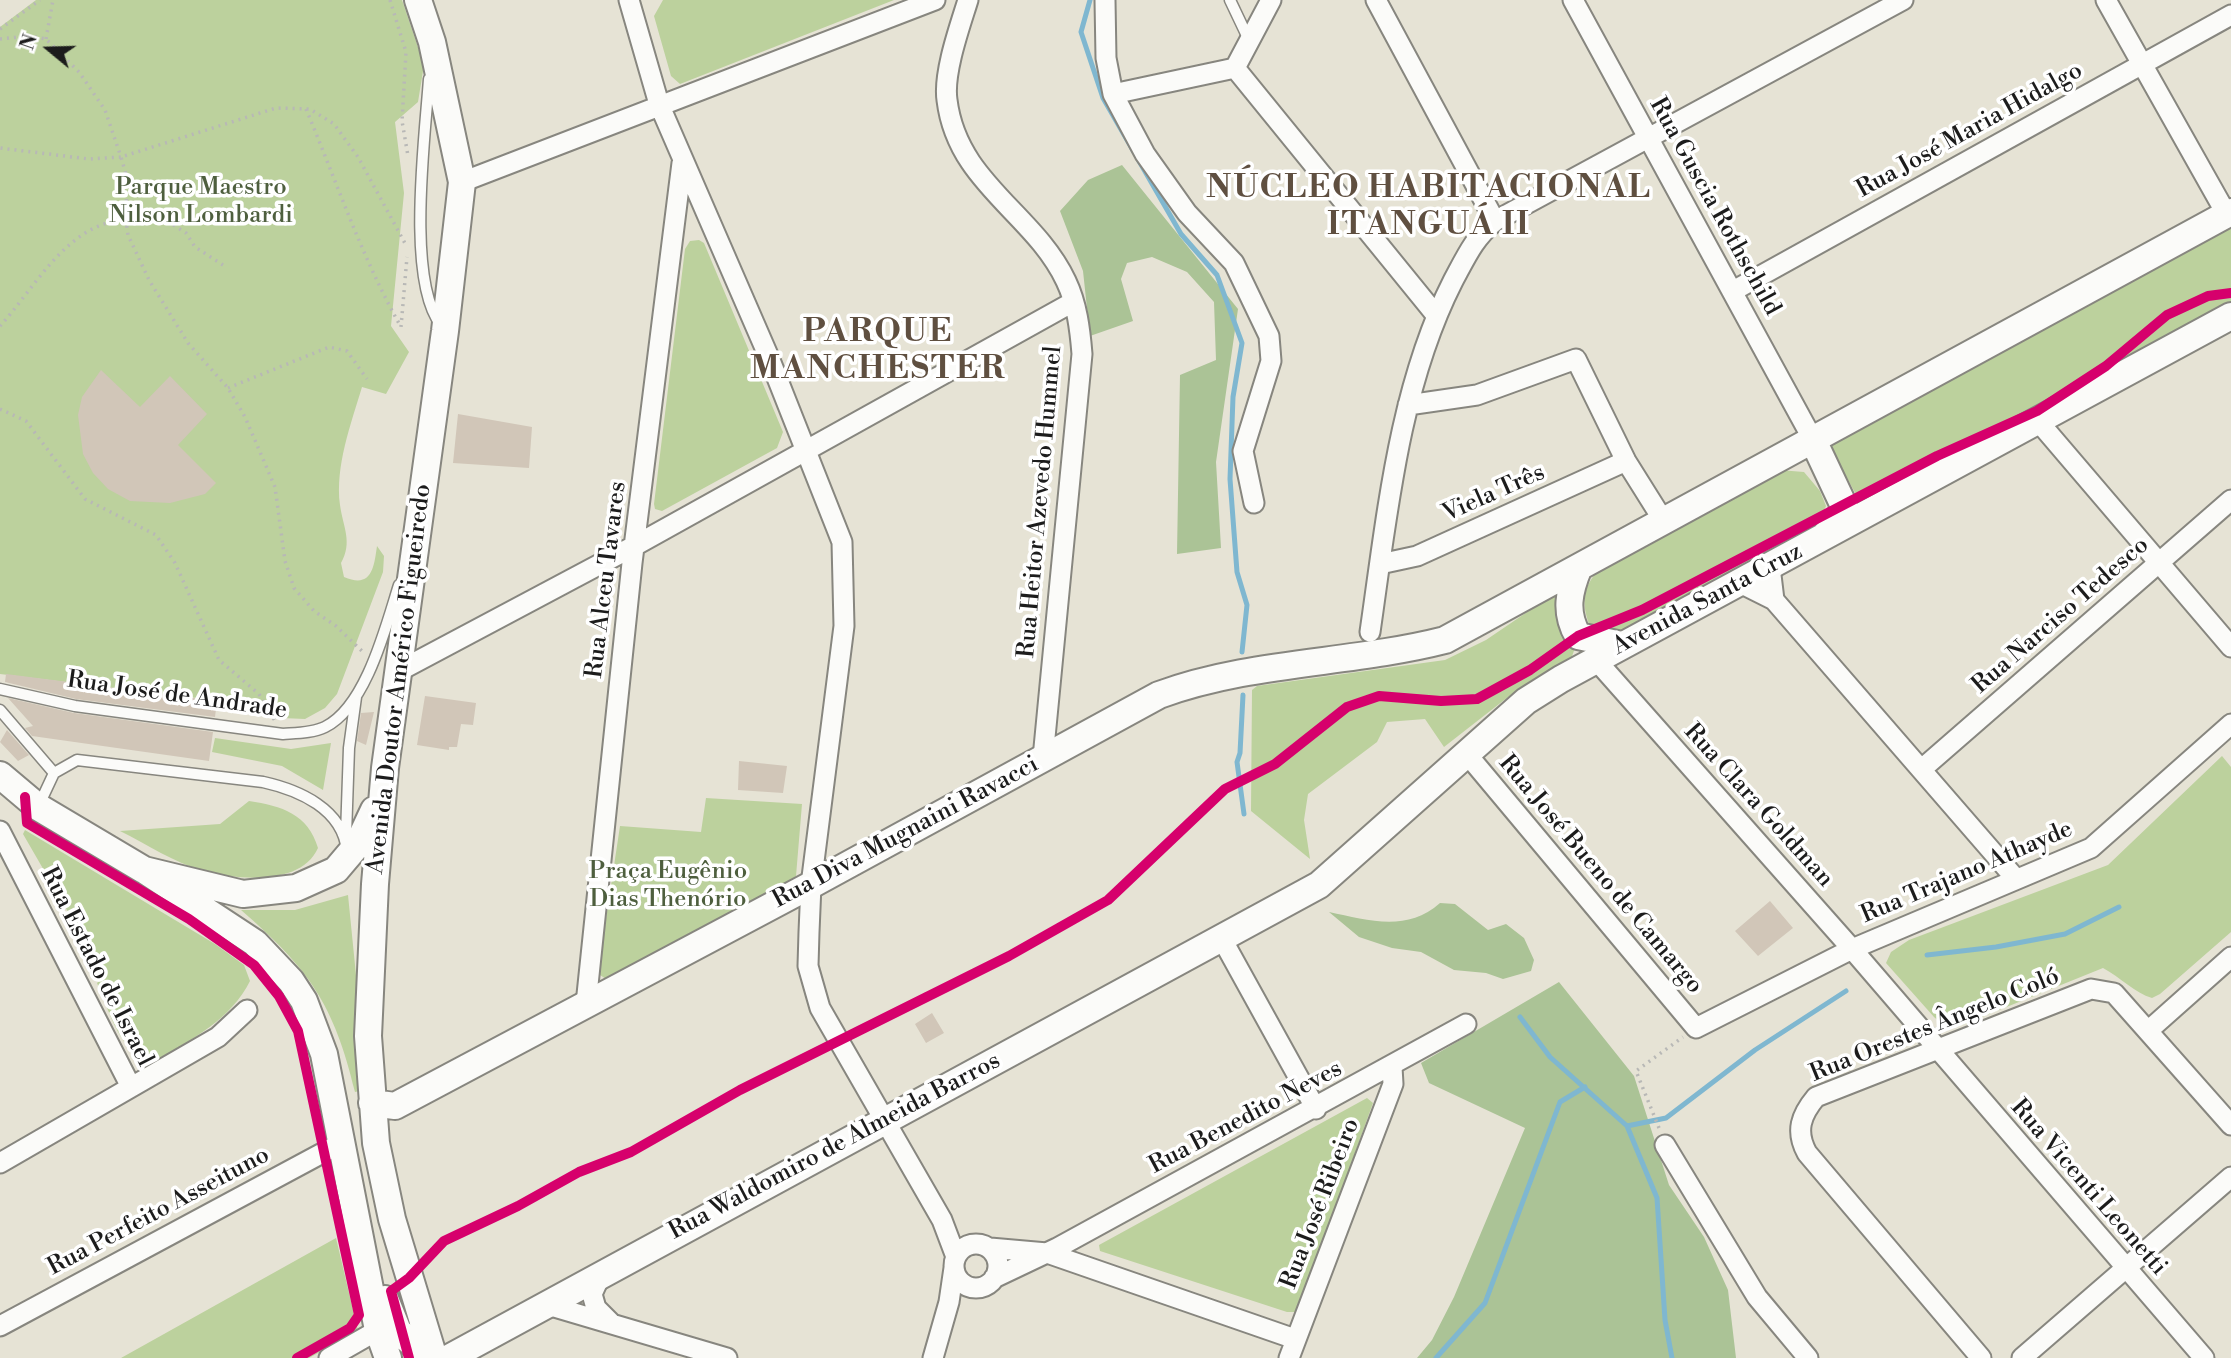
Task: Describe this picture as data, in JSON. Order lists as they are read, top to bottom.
{
  "streets": {
    "main road": [
      "Avenida Santa Cruz",
      "Avenida Doutor Américo Figueiredo",
      "Rua Diva Mugnaini Ravacci",
      "Rua Waldomiro de Almeida Barros"
    ],
    "street": [
      "Rua José Maria Hidalgo",
      "Rua Guscia Rothschild",
      "Viela Três",
      "Rua Heitor Azevedo Hummel",
      "Rua Alceu Tavares",
      "Rua Narciso Tedesco",
      "Rua Clara Goldman",
      "Rua Trajano Athayde",
      "Rua José Bueno de Camargo",
      "Rua Estado de Israel",
      "Rua Orestes Ângelo Coló",
      "Rua Benedito Neves",
      "Rua Vicenti Leonetti",
      "Rua José Ribeiro",
      "Rua Perfeito Asseituno"
    ],
    "lane": ["Rua José de Andrade"]
  },
  "crossings": [
    ["Rua José Maria Hidalgo", "Rua Guscia Rothschild"],
    ["Rua Heitor Azevedo Hummel", "Rua Diva Mugnaini Ravacci"],
    ["Rua Alceu Tavares", "Rua Diva Mugnaini Ravacci"],
    ["Avenida Santa Cruz", "Rua Clara Goldman"],
    ["Avenida Santa Cruz", "Rua José Bueno de Camargo"],
    ["Avenida Santa Cruz", "Rua Waldomiro de Almeida Barros"],
    ["Avenida Doutor Américo Figueiredo", "Rua José de Andrade"],
    ["Avenida Doutor Américo Figueiredo", "Rua Diva Mugnaini Ravacci"],
    ["Rua Clara Goldman", "Rua Trajano Athayde"],
    ["Rua Clara Goldman", "Rua Orestes Ângelo Coló"],
    ["Rua Clara Goldman", "Rua Vicenti Leonetti"],
    ["Rua Trajano Athayde", "Rua José Bueno de Camargo"],
    ["Rua Orestes Ângelo Coló", "Rua Vicenti Leonetti"],
    ["Rua Benedito Neves", "Rua José Ribeiro"]
  ],
  "districts": ["NÚCLEO HABITACIONAL ITANGUÁ II", "PARQUE MANCHESTER"],
  "parks": ["Parque Maestro Nilson Lombardi", "Praça Eugênio Dias Thenório"],
  "north": "left"
}
